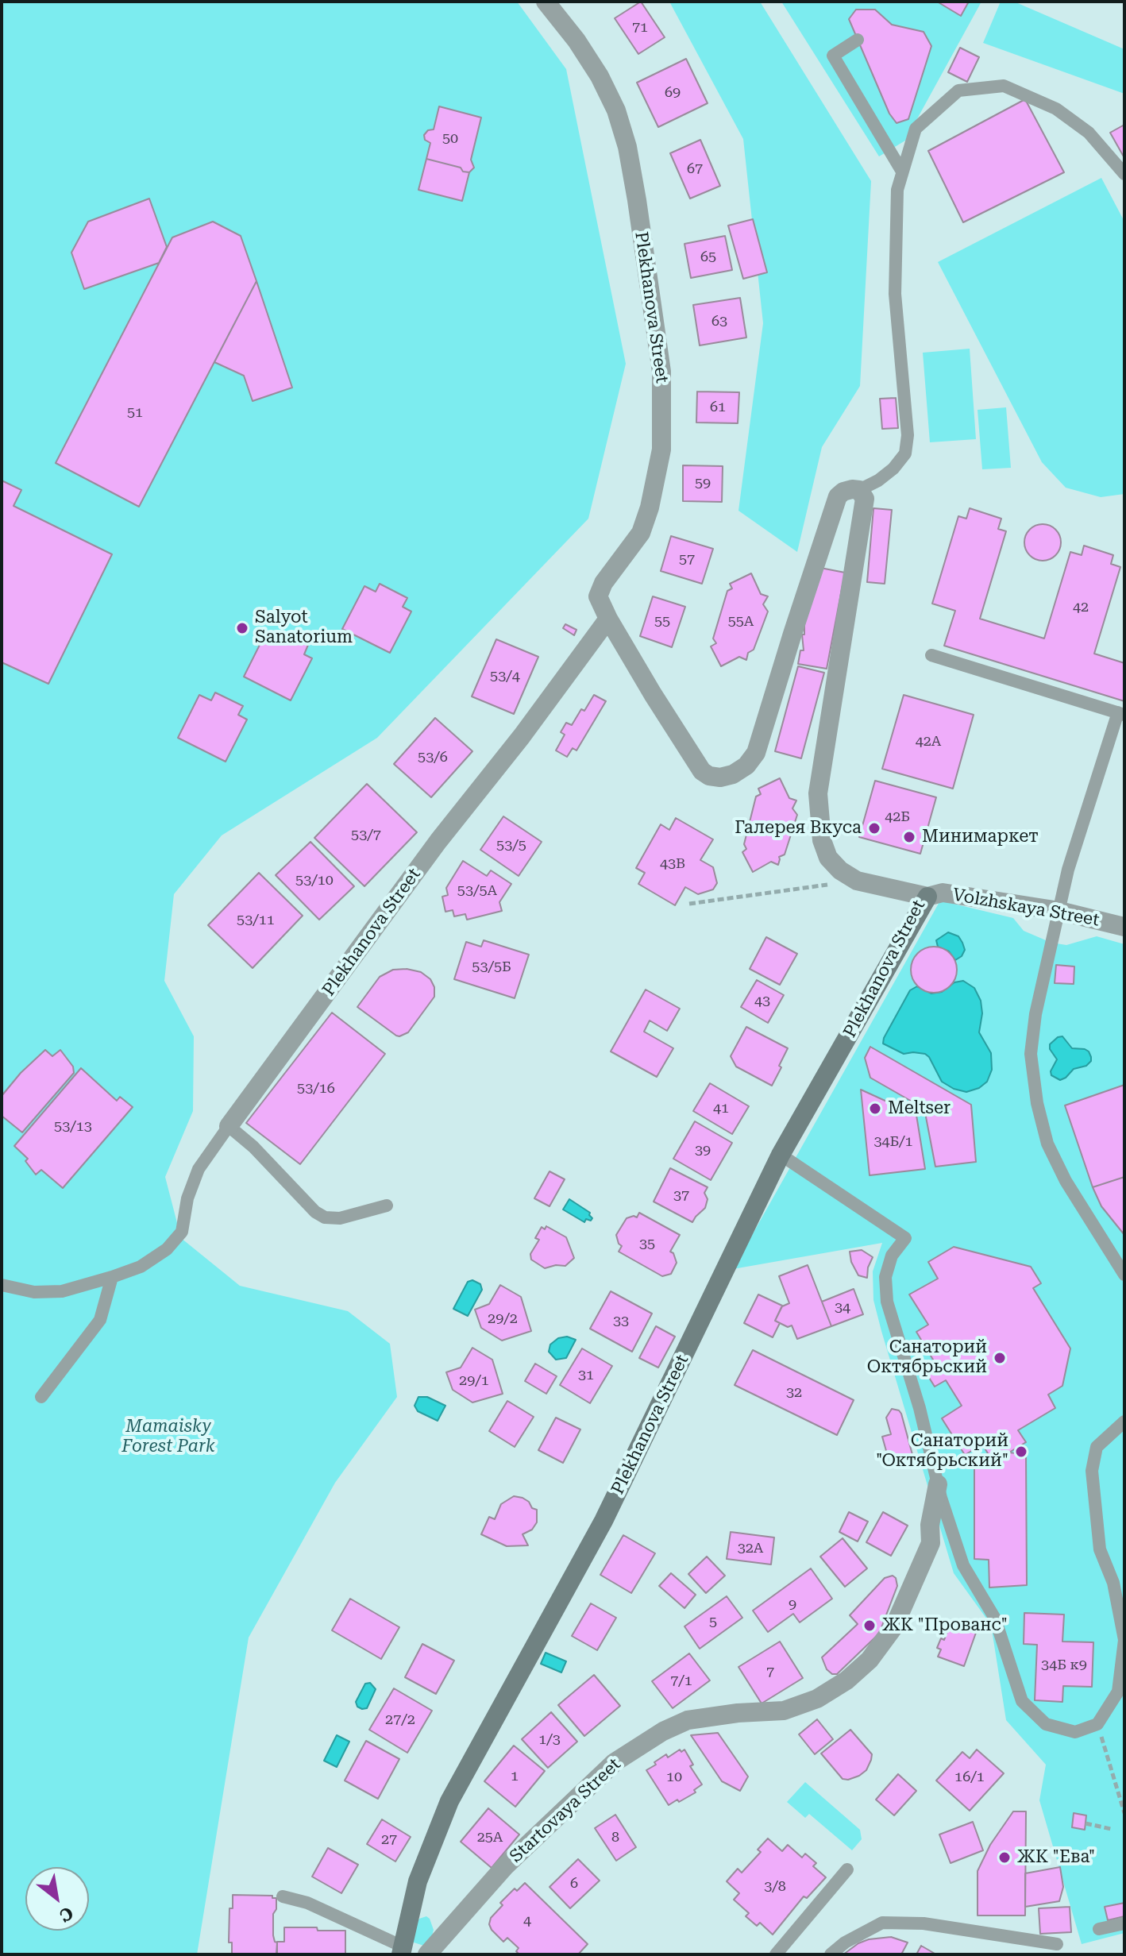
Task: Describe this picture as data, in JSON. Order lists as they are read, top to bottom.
{
  "streets": {
    "street": ["Plekhanova Street", "Volzhskaya Street", "Startovaya Street"]
  },
  "crossings": [
    ["Plekhanova Street", "Volzhskaya Street"]
  ],
  "parks": ["Mamaisky Forest Park"],
  "places": [
    "Salyot Sanatorium",
    "Галерея Вкуса",
    "Минимаркет",
    "Meltser",
    "Санаторий Октябрьский",
    "Санаторий \"Октябрьский\"",
    "ЖК \"Прованс\"",
    "ЖК \"Ева\""
  ],
  "house_numbers": [
    "71",
    "69",
    "50",
    "67",
    "65",
    "63",
    "61",
    "51",
    "59",
    "57",
    "42",
    "55",
    "55А",
    "53/4",
    "42А",
    "53/6",
    "42Б",
    "53/7",
    "53/5",
    "43В",
    "53/10",
    "53/5А",
    "53/11",
    "53/5Б",
    "43",
    "53/16",
    "41",
    "53/13",
    "34Б/1",
    "39",
    "37",
    "35",
    "34",
    "29/2",
    "33",
    "31",
    "29/1",
    "32",
    "32А",
    "9",
    "5",
    "34Б к9",
    "7",
    "7/1",
    "27/2",
    "1/3",
    "1",
    "10",
    "16/1",
    "25А",
    "8",
    "27",
    "6",
    "3/8",
    "4"
  ],
  "north": "bottom right"
}
